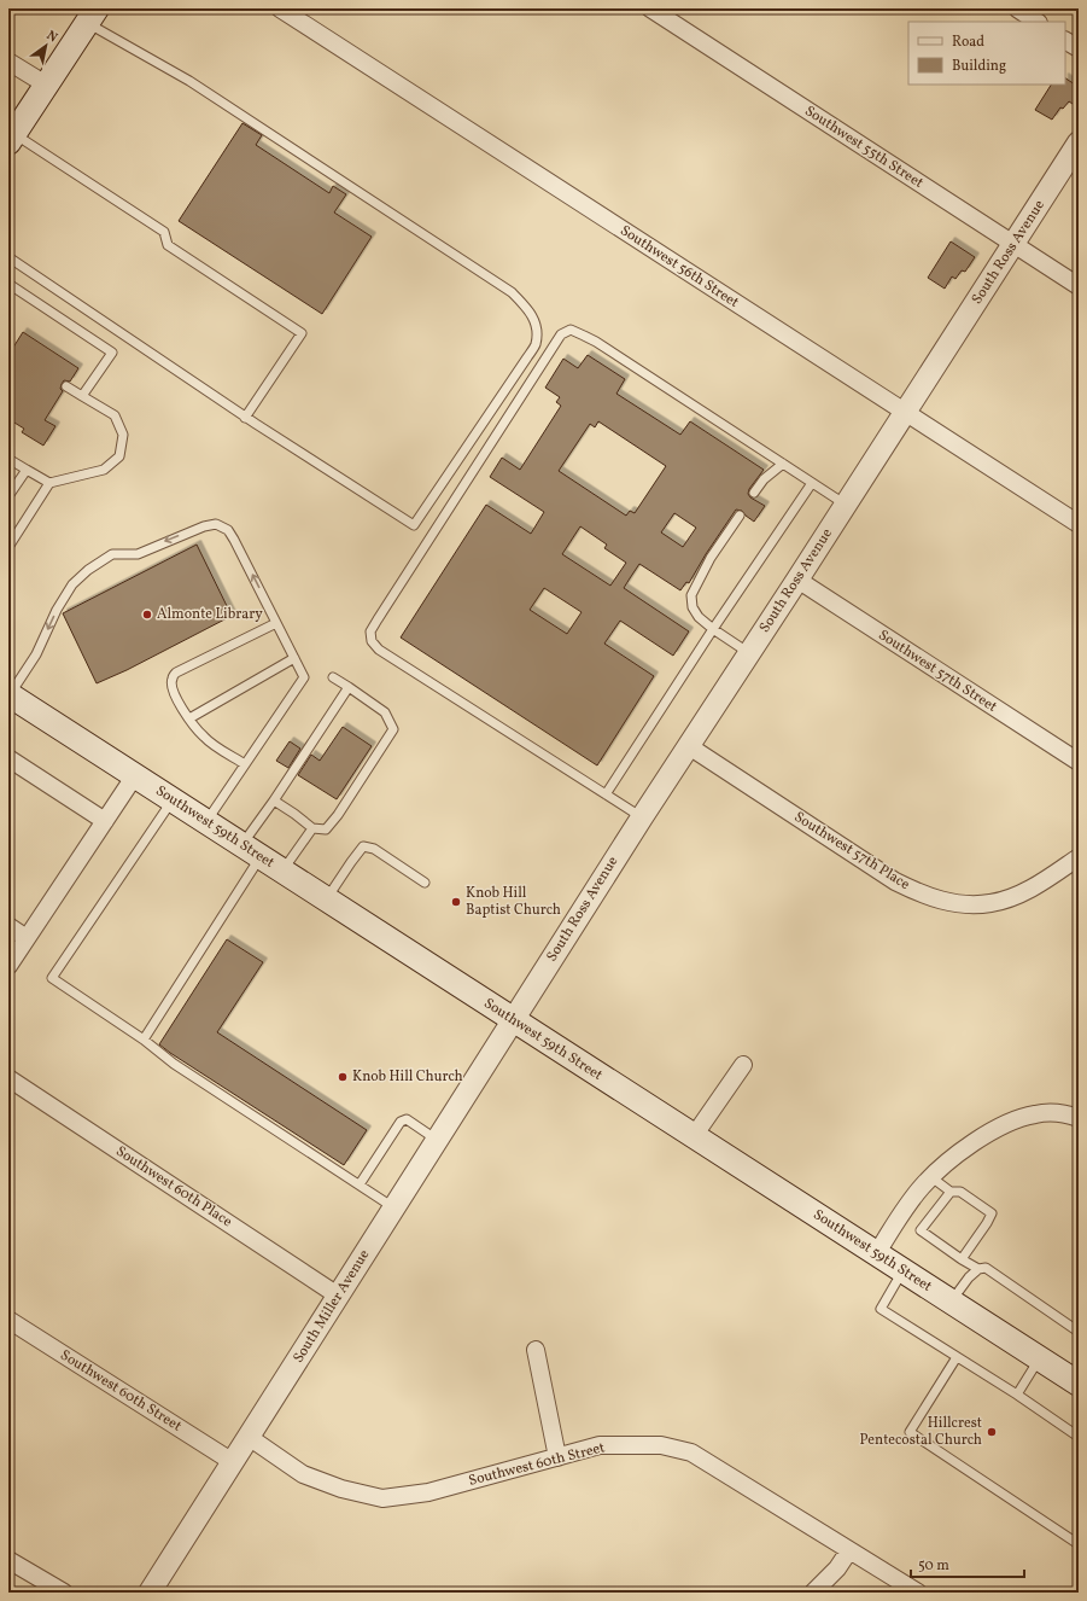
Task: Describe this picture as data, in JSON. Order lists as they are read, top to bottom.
{
  "streets": {
    "main road": ["Southwest 59th Street"],
    "street": [
      "Southwest 55th Street",
      "South Ross Avenue",
      "Southwest 56th Street",
      "Southwest 57th Street",
      "Southwest 57th Place",
      "Southwest 60th Place",
      "South Miller Avenue",
      "Southwest 60th Street"
    ]
  },
  "crossings": [
    ["Southwest 55th Street", "South Ross Avenue"],
    ["South Ross Avenue", "Southwest 56th Street"],
    ["South Ross Avenue", "Southwest 57th Street"],
    ["South Ross Avenue", "Southwest 59th Street"],
    ["South Ross Avenue", "Southwest 57th Place"],
    ["South Ross Avenue", "South Miller Avenue"],
    ["Southwest 59th Street", "South Miller Avenue"],
    ["Southwest 60th Place", "South Miller Avenue"],
    ["South Miller Avenue", "Southwest 60th Street"]
  ],
  "places": [
    "Almonte Library",
    "Knob Hill Baptist Church",
    "Knob Hill Church",
    "Hillcrest Pentecostal Church"
  ],
  "legend": ["Road", "Building"],
  "scale_bar": "50 m",
  "north": "top right"
}
